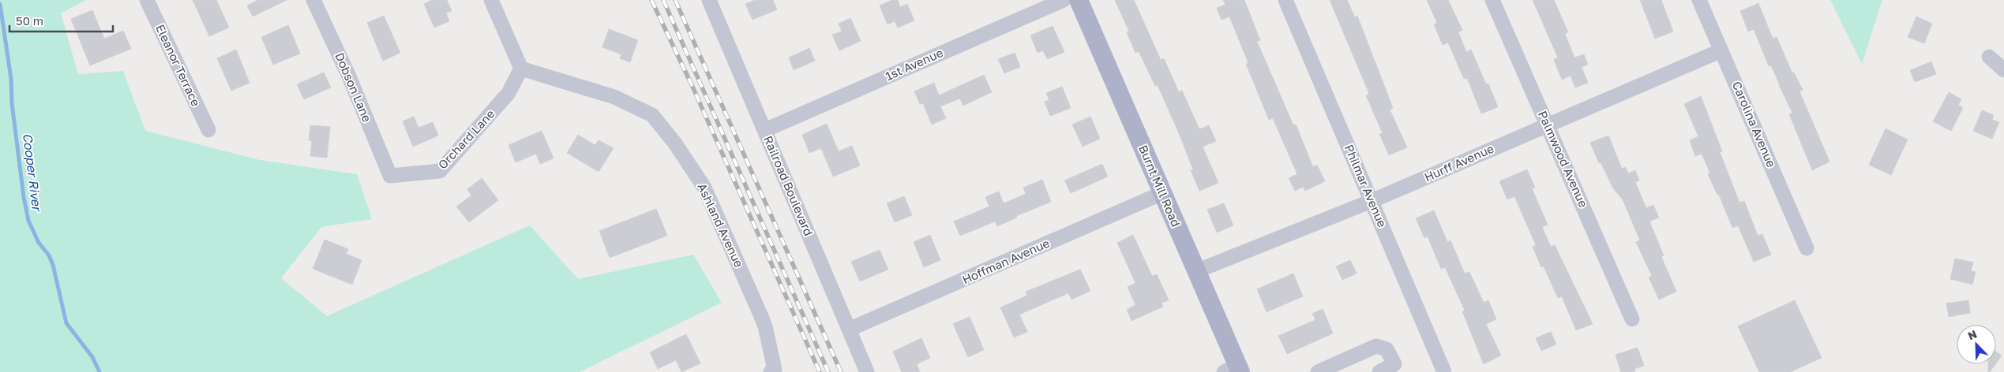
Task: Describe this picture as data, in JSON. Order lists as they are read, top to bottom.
{
  "streets": {
    "main road": ["Burnt Mill Road"],
    "street": [
      "1st Avenue",
      "Eleanor Terrace",
      "Dobson Lane",
      "Carolina Avenue",
      "Orchard Lane",
      "Palmwood Avenue",
      "Hurff Avenue",
      "Railroad Boulevard",
      "Philmar Avenue",
      "Ashland Avenue",
      "Hoffman Avenue"
    ]
  },
  "crossings": [
    ["1st Avenue", "Railroad Boulevard"],
    ["Dobson Lane", "Orchard Lane"],
    ["Carolina Avenue", "Hurff Avenue"],
    ["Orchard Lane", "Ashland Avenue"],
    ["Palmwood Avenue", "Hurff Avenue"],
    ["Hurff Avenue", "Burnt Mill Road"],
    ["Hurff Avenue", "Philmar Avenue"],
    ["Railroad Boulevard", "Hoffman Avenue"],
    ["Burnt Mill Road", "Hoffman Avenue"]
  ],
  "water": ["Cooper River"],
  "scale_bar": "50 m",
  "north": "top left"
}
